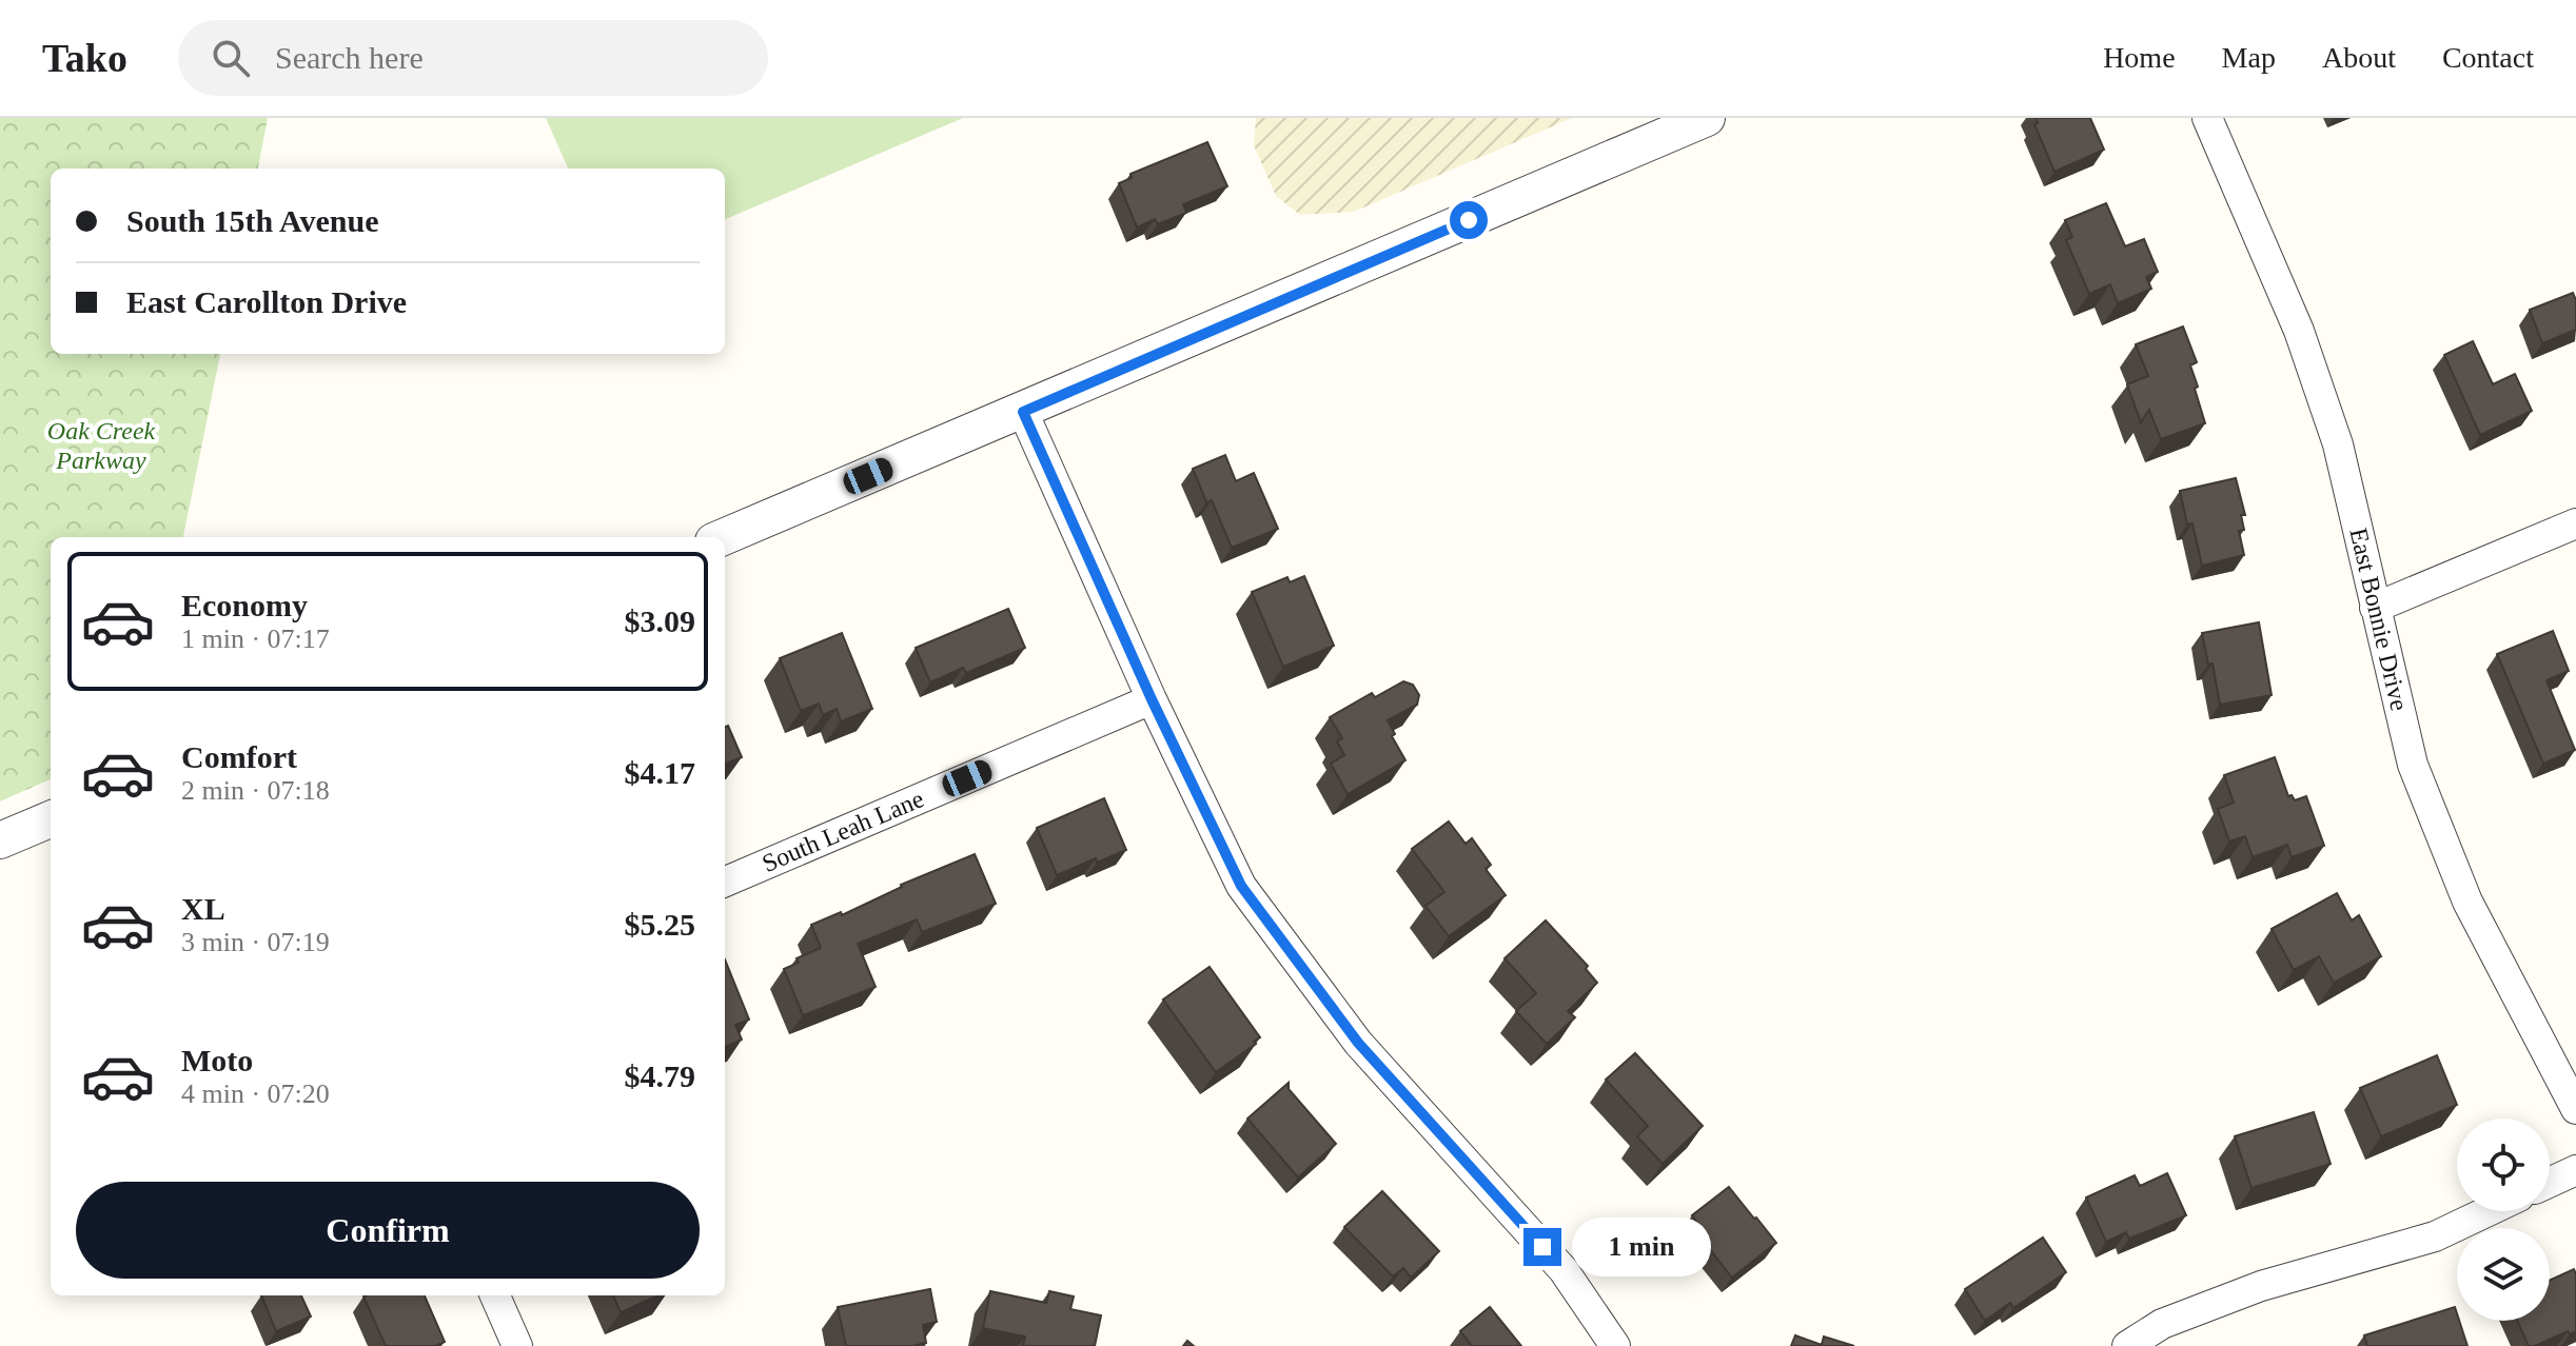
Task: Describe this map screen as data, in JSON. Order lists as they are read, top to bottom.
{
  "streets": {
    "street": ["East Bonnie Drive", "South Leah Lane"]
  },
  "parks": ["Oak Creek Parkway"],
  "page": {
    "header": "Tako",
    "search": "Search here",
    "nav": [
      "Home",
      "Map",
      "About",
      "Contact"
    ],
    "banner": ["South 15th Avenue", "East Carollton Drive"],
    "list": [
      {
        "name": "Economy",
        "note": "1 min · 07:17",
        "value": "$3.09"
      },
      {
        "name": "Comfort",
        "note": "2 min · 07:18",
        "value": "$4.17"
      },
      {
        "name": "XL",
        "note": "3 min · 07:19",
        "value": "$5.25"
      },
      {
        "name": "Moto",
        "note": "4 min · 07:20",
        "value": "$4.79"
      }
    ],
    "buttons": "Confirm",
    "bubble": "1 min"
  }
}
